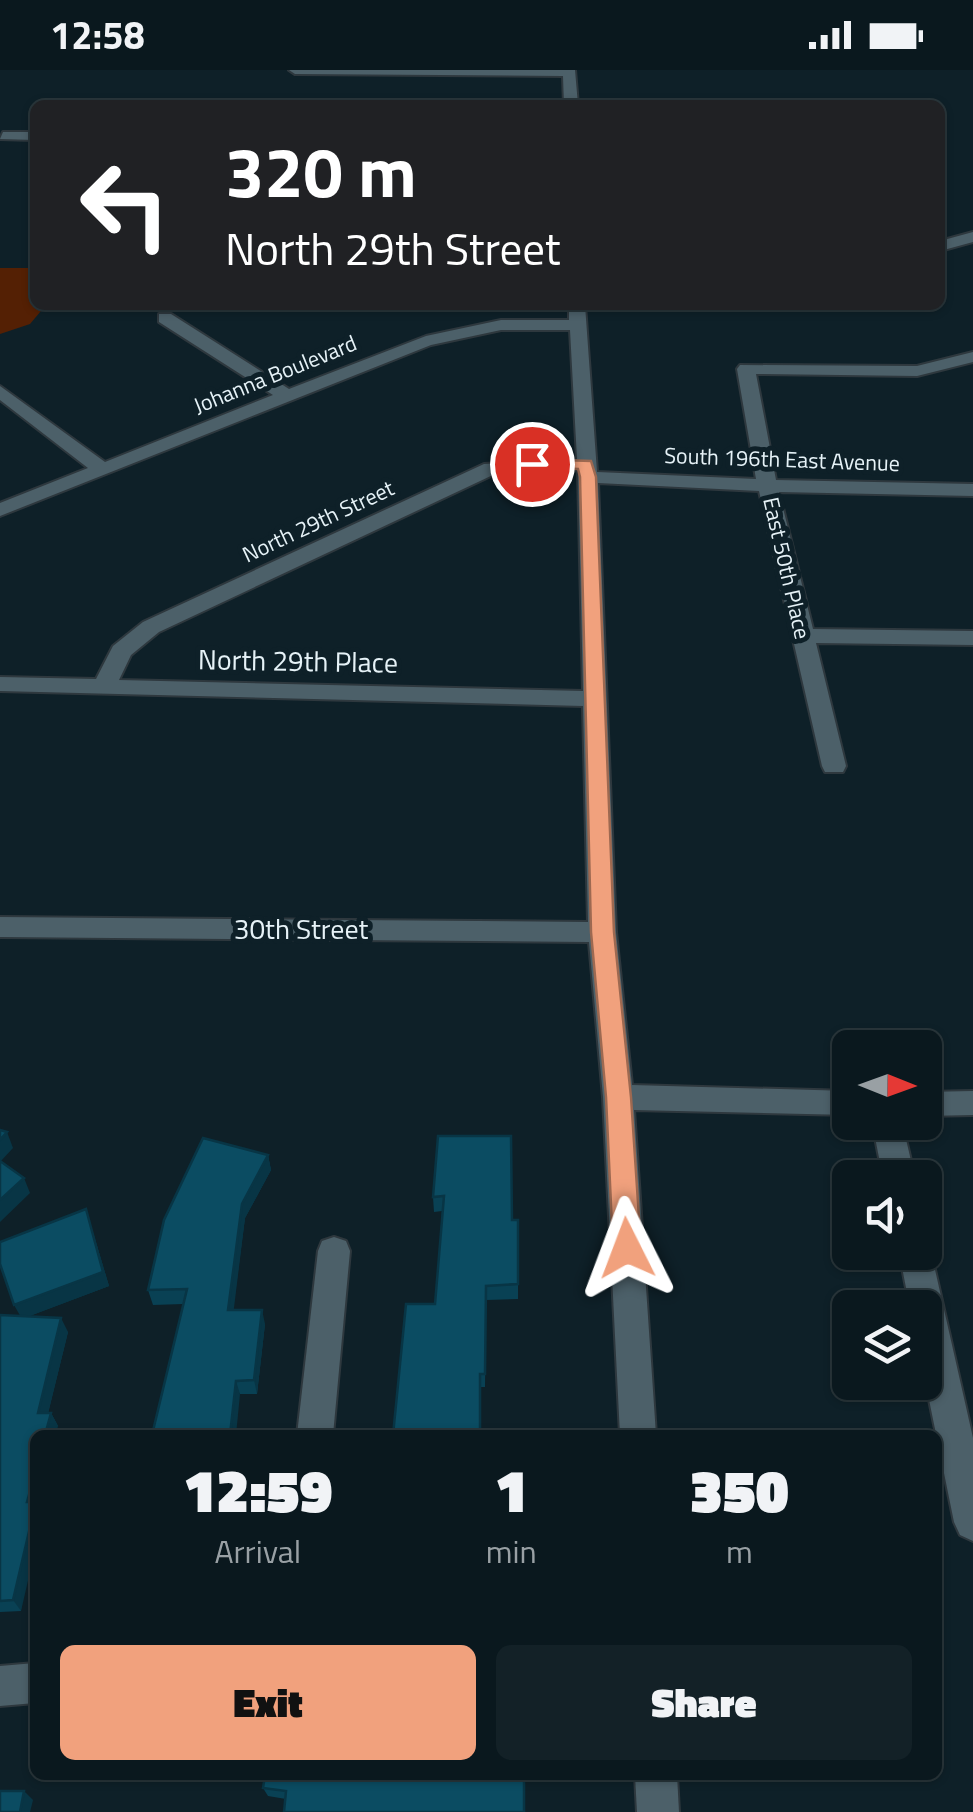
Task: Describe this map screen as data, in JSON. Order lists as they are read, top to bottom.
{
  "streets": {
    "street": [
      "Johanna Boulevard",
      "South 196th East Avenue",
      "North 29th Street",
      "East 50th Place",
      "North 29th Place",
      "30th Street"
    ]
  },
  "crossings": [
    ["South 196th East Avenue", "North 29th Street"],
    ["South 196th East Avenue", "East 50th Place"],
    ["North 29th Street", "North 29th Place"]
  ],
  "north": "right",
  "page": {
    "status": "12:58",
    "turn": ["320 m", "North 29th Street"],
    "eta": [
      "12:59",
      "Arrival",
      "1",
      "min",
      "350",
      "m"
    ],
    "buttons": ["Exit", "Share"]
  }
}
